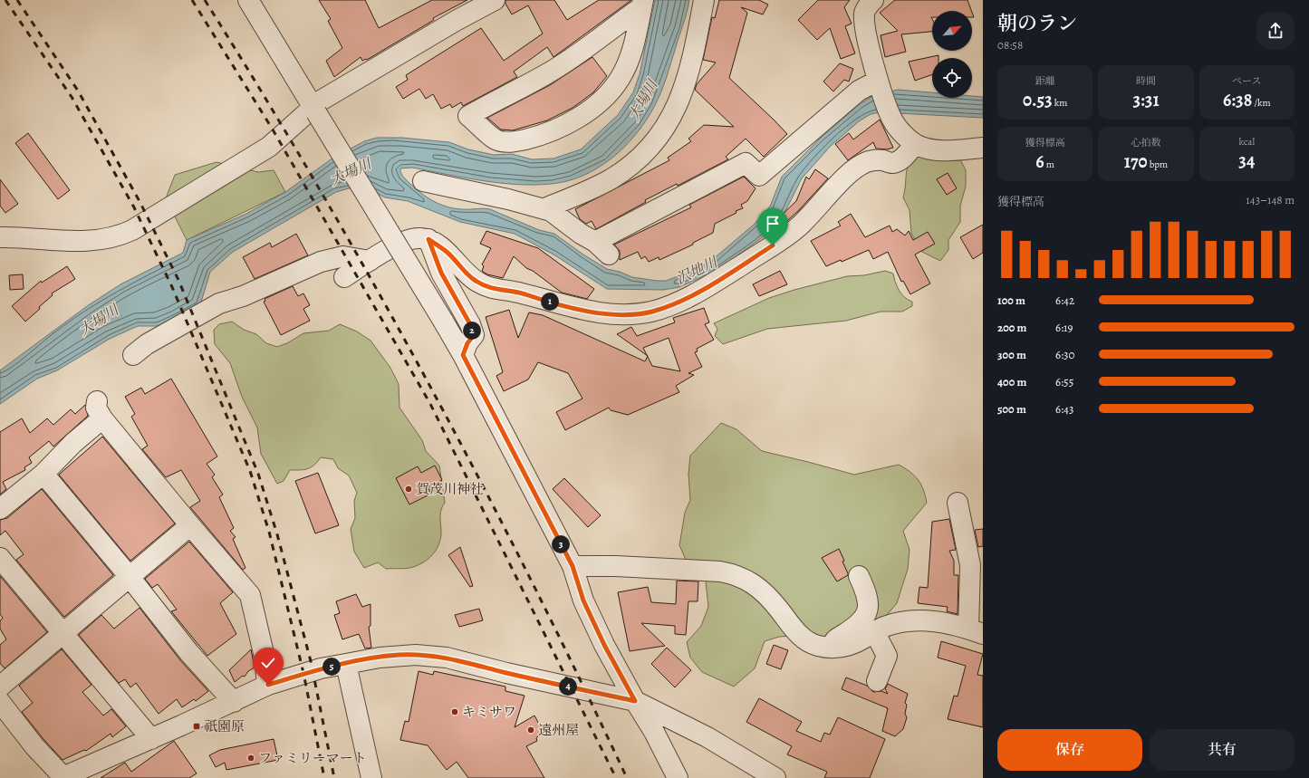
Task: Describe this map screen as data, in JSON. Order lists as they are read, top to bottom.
{
  "water": ["大場川", "沢地川"],
  "places": {
    "other": [
      "賀茂川神社",
      "キミサワ",
      "遠州屋",
      "ファミリーマート"
    ],
    "transit": ["祇園原"]
  },
  "north": "top right",
  "page": {
    "heading": ["朝のラン", "08:58"],
    "stats": [
      ["距離", "0.53 km"],
      ["時間", "3:31"],
      ["ペース", "6:38 /km"],
      ["獲得標高", "6 m"],
      ["心拍数", "170 bpm"],
      ["kcal", "34"]
    ],
    "chart": ["獲得標高", "143–148 m"],
    "list": [
      {
        "name": "100 m",
        "note": "6:42"
      },
      {
        "name": "200 m",
        "note": "6:19"
      },
      {
        "name": "300 m",
        "note": "6:30"
      },
      {
        "name": "400 m",
        "note": "6:55"
      },
      {
        "name": "500 m",
        "note": "6:43"
      }
    ],
    "pins": [
      "1",
      "2",
      "3",
      "5",
      "4"
    ],
    "buttons": ["保存", "共有"]
  }
}
